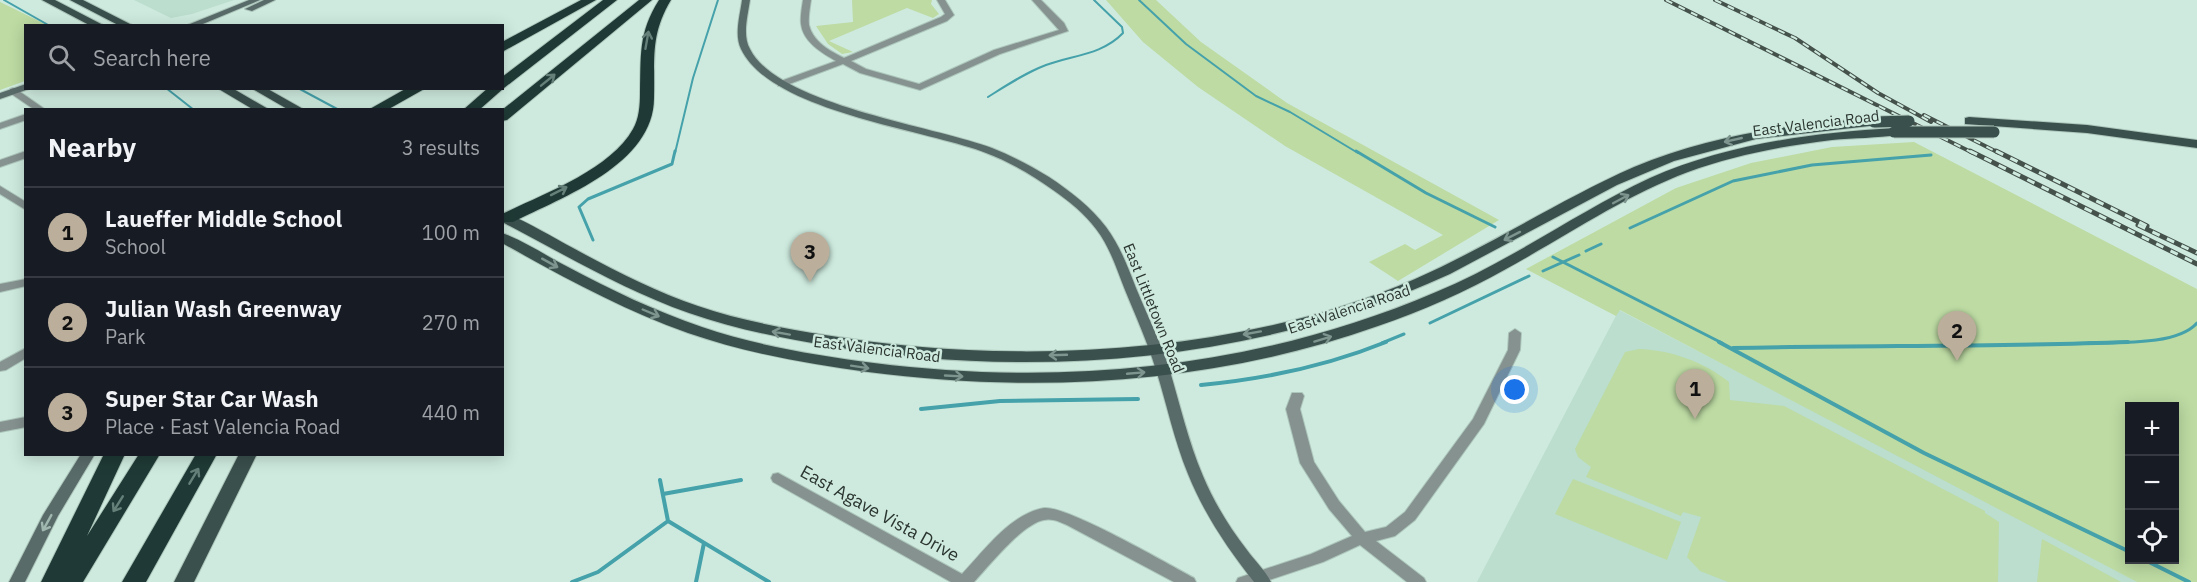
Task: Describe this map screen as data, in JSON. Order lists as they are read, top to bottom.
{
  "streets": {
    "main road": ["East Valencia Road"],
    "street": ["East Littletown Road", "East Agave Vista Drive"]
  },
  "crossings": [
    ["East Valencia Road", "East Littletown Road"]
  ],
  "page": {
    "search": "Search here",
    "heading": ["Nearby", "3 results"],
    "list": [
      {
        "mark": "1",
        "name": "Laueffer Middle School",
        "note": "School",
        "value": "100 m"
      },
      {
        "mark": "2",
        "name": "Julian Wash Greenway",
        "note": "Park",
        "value": "270 m"
      },
      {
        "mark": "3",
        "name": "Super Star Car Wash",
        "note": "Place · East Valencia Road",
        "value": "440 m"
      }
    ],
    "pins": ["3", "2", "1"],
    "map_buttons": ["+", "−"]
  }
}
